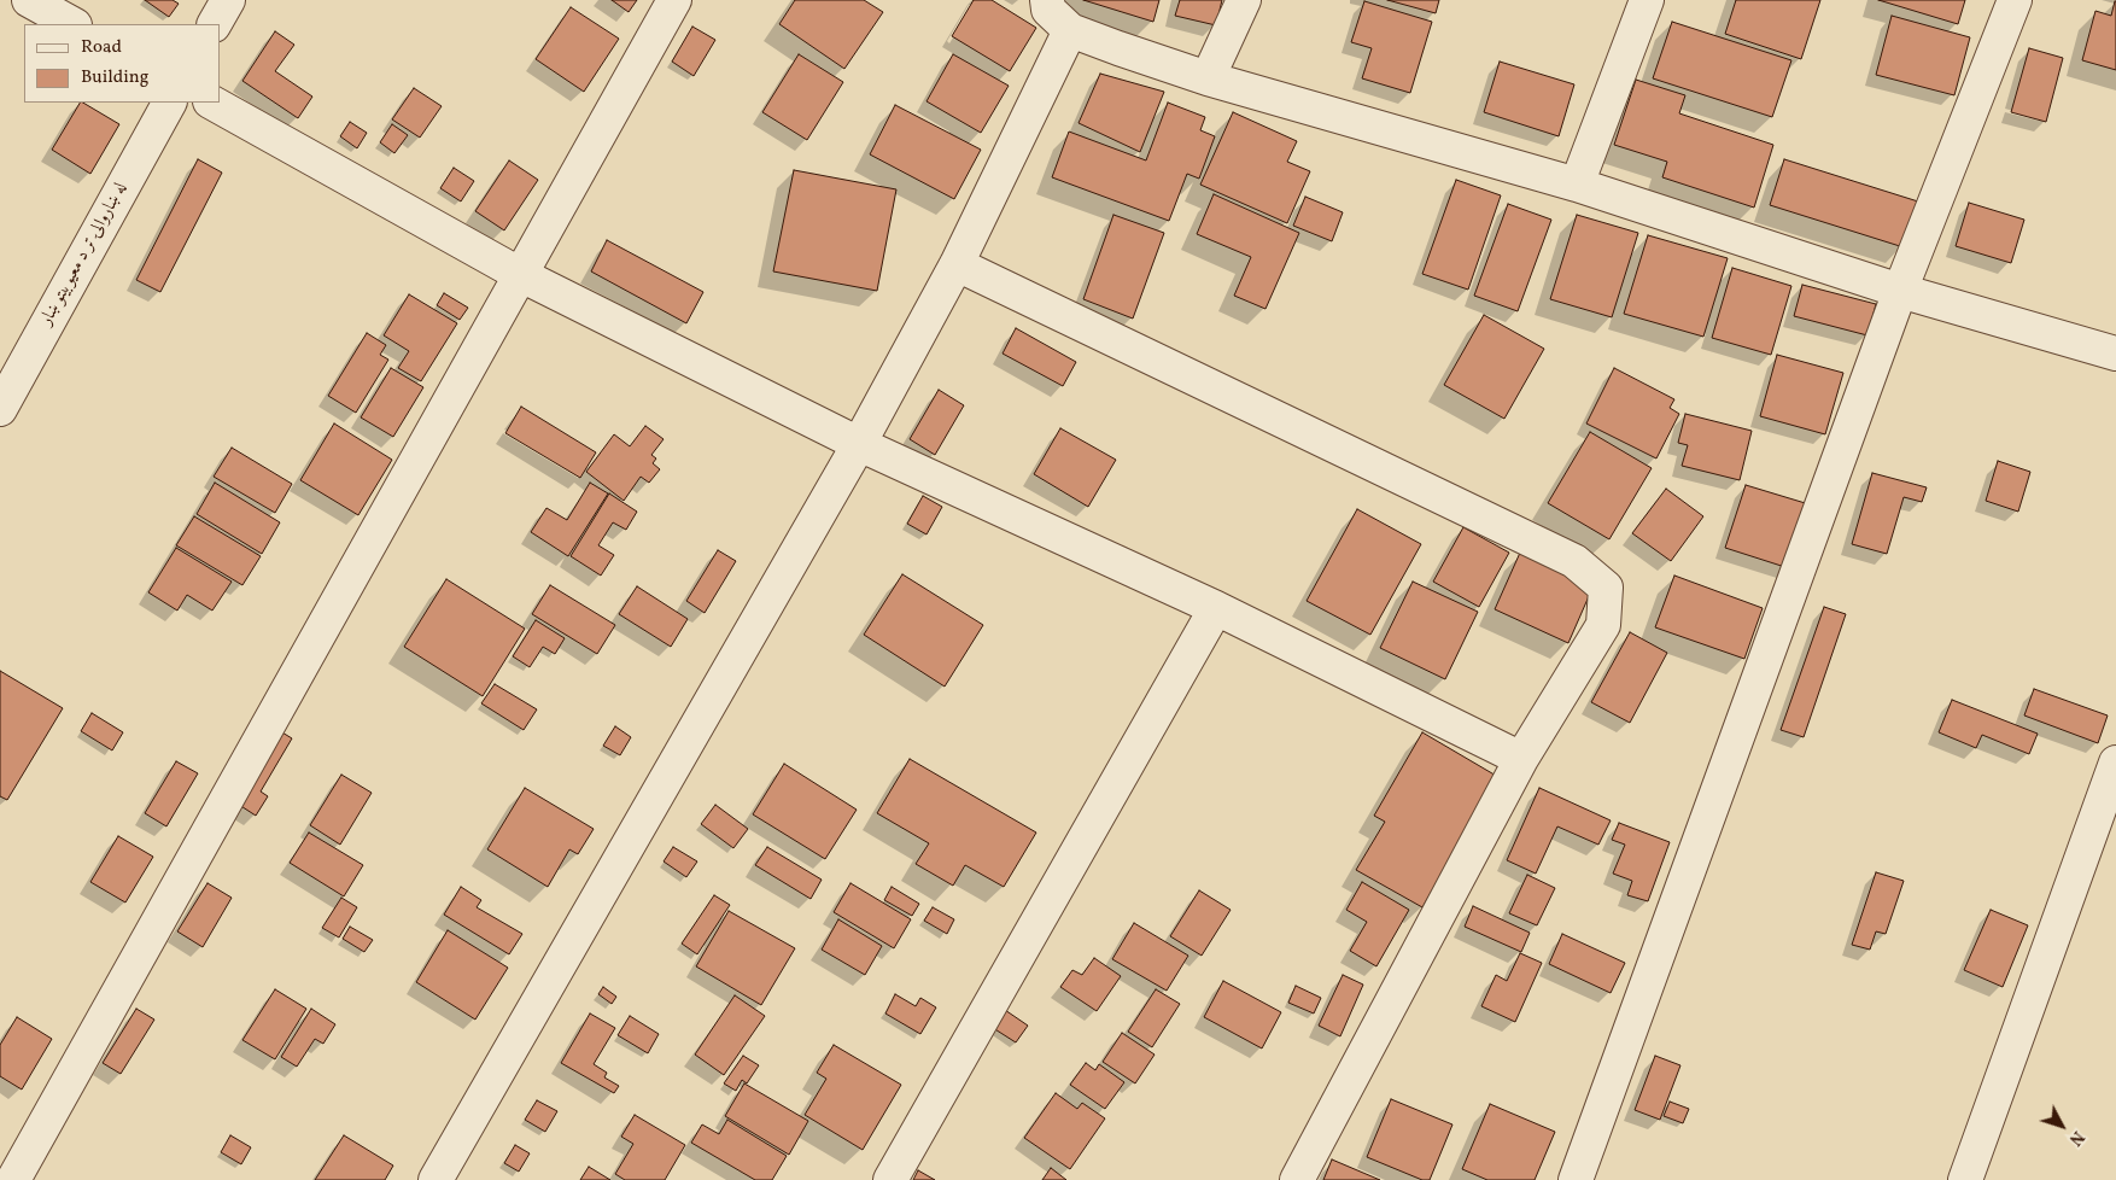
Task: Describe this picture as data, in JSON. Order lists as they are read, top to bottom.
{
  "streets": {
    "street": ["له ښاروالۍ تر د معیوبیتو ښار"]
  },
  "legend": ["Road", "Building"],
  "north": "bottom right"
}
